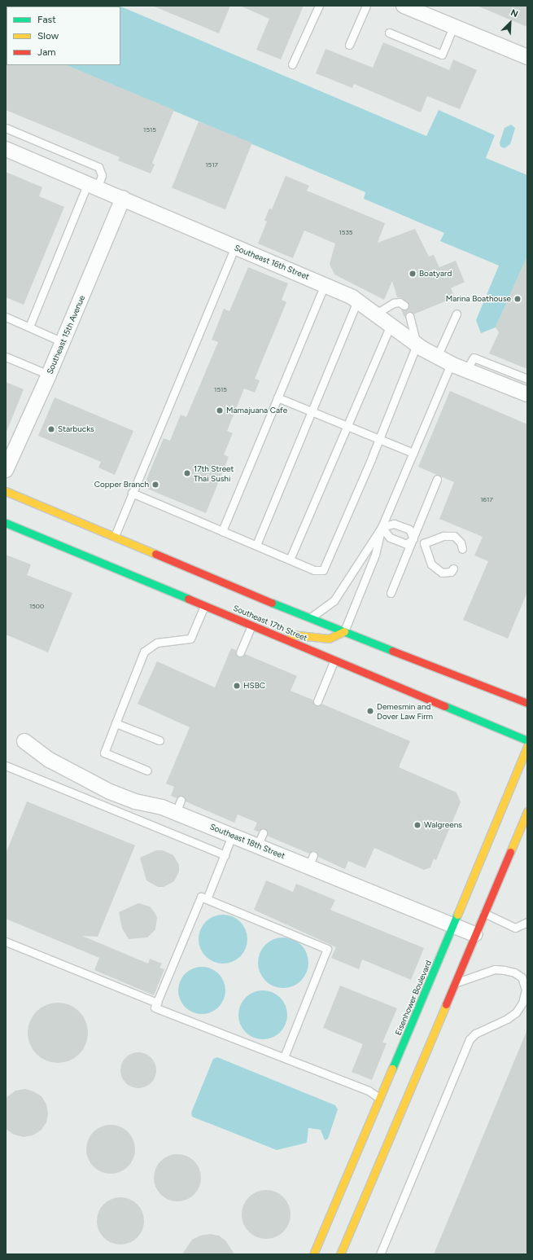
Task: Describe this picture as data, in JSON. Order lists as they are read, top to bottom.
{
  "streets": {
    "main road": ["Southeast 17th Street", "Eisenhower Boulevard"],
    "street": ["Southeast 16th Street", "Southeast 15th Avenue", "Southeast 18th Street"]
  },
  "crossings": [
    ["Southeast 16th Street", "Southeast 15th Avenue"],
    ["Southeast 18th Street", "Eisenhower Boulevard"]
  ],
  "places": [
    "Boatyard",
    "Marina Boathouse",
    "Mamajuana Cafe",
    "Starbucks",
    "17th Street Thai Sushi",
    "Copper Branch",
    "HSBC",
    "Demesmin and Dover Law Firm",
    "Walgreens"
  ],
  "house_numbers": [
    "1515",
    "1517",
    "1535",
    "1515",
    "1617",
    "1500"
  ],
  "legend": ["Fast", "Slow", "Jam"],
  "north": "top right"
}
